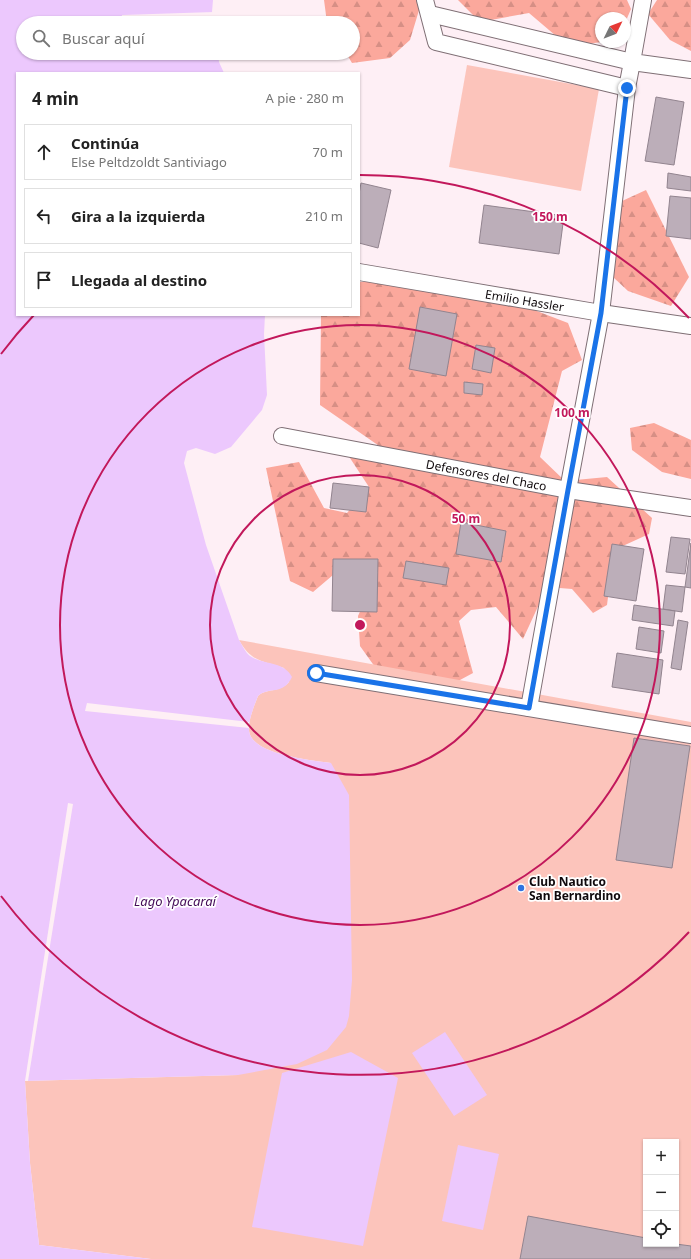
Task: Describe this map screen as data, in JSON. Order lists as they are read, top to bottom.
{
  "streets": {
    "street": ["Emilio Hassler", "Defensores del Chaco"]
  },
  "water": ["Lago Ypacaraí"],
  "places": ["Club Nautico San Bernardino"],
  "north": "top right",
  "page": {
    "search": "Buscar aquí",
    "heading": ["4 min", "A pie · 280 m"],
    "list": [
      ["Continúa", "Else Peltdzoldt Santiviago", "70 m"],
      ["Gira a la izquierda", "210 m"],
      "Llegada al destino"
    ],
    "map_buttons": ["+", "−"]
  },
  "rings": ["150 m", "100 m", "50 m"]
}
